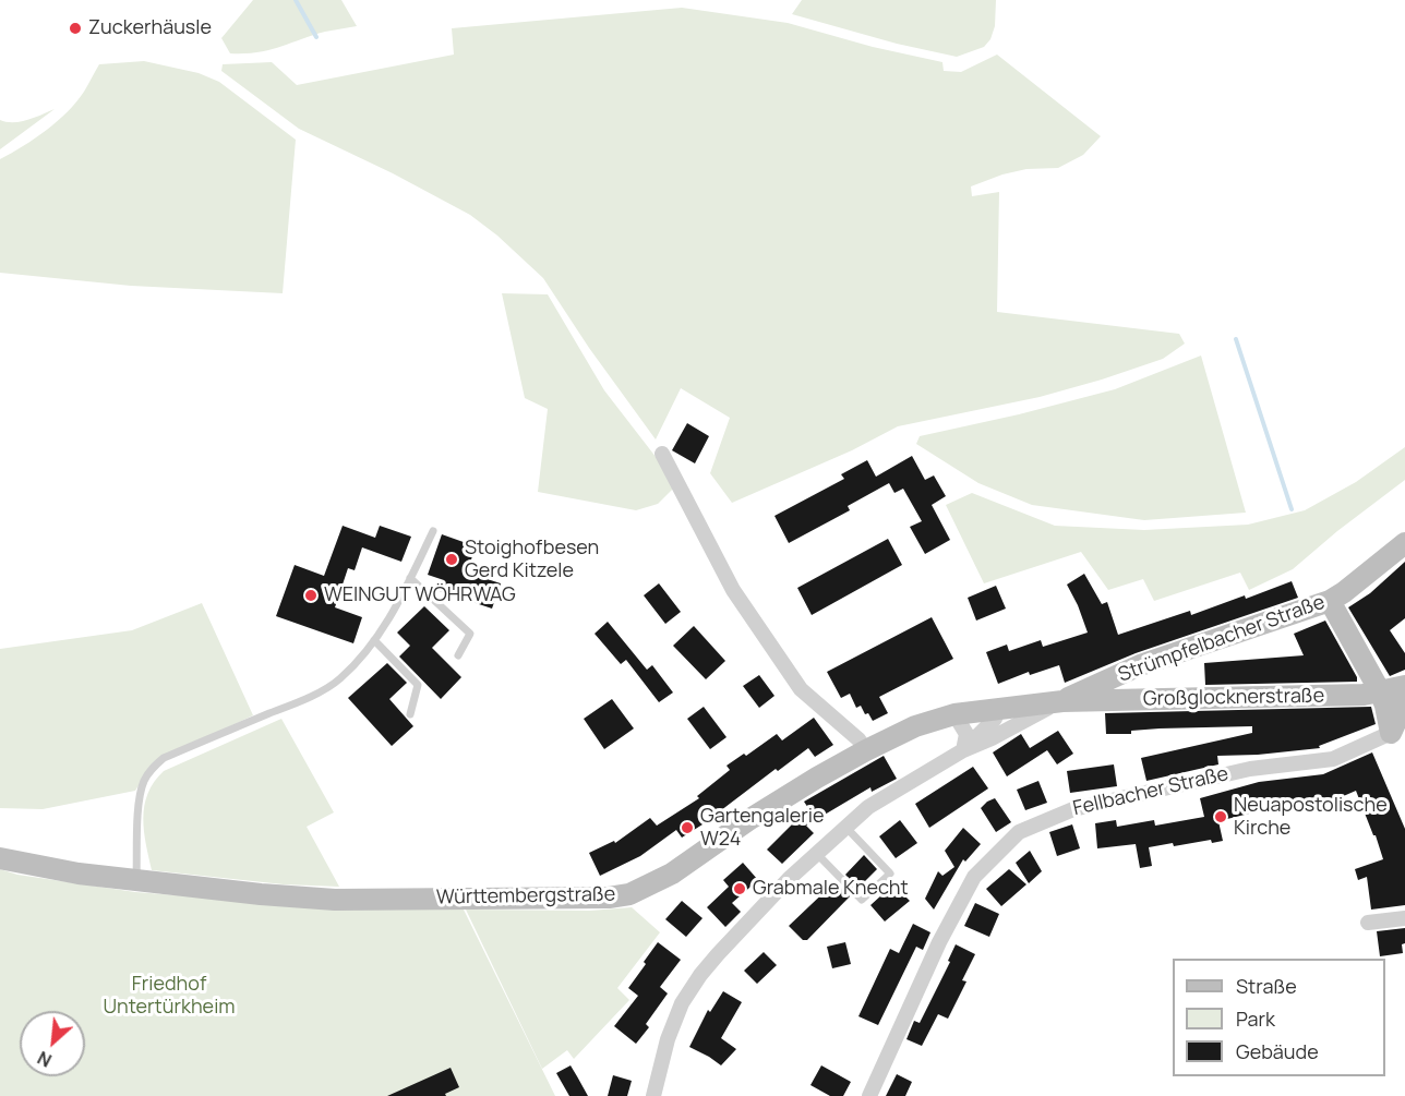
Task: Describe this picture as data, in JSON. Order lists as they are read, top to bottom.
{
  "streets": {
    "street": [
      "Strümpfelbacher Straße",
      "Großglocknerstraße",
      "Fellbacher Straße",
      "Württembergstraße"
    ]
  },
  "crossings": [
    ["Strümpfelbacher Straße", "Großglocknerstraße"],
    ["Strümpfelbacher Straße", "Württembergstraße"],
    ["Großglocknerstraße", "Württembergstraße"]
  ],
  "parks": ["Friedhof Untertürkheim"],
  "places": [
    "Zuckerhäusle",
    "Stoighofbesen Gerd Kitzele",
    "WEINGUT WÖHRWAG",
    "Neuapostolische Kirche",
    "Gartengalerie W24",
    "Grabmale Knecht"
  ],
  "legend": ["Straße", "Park", "Gebäude"],
  "north": "bottom left"
}
